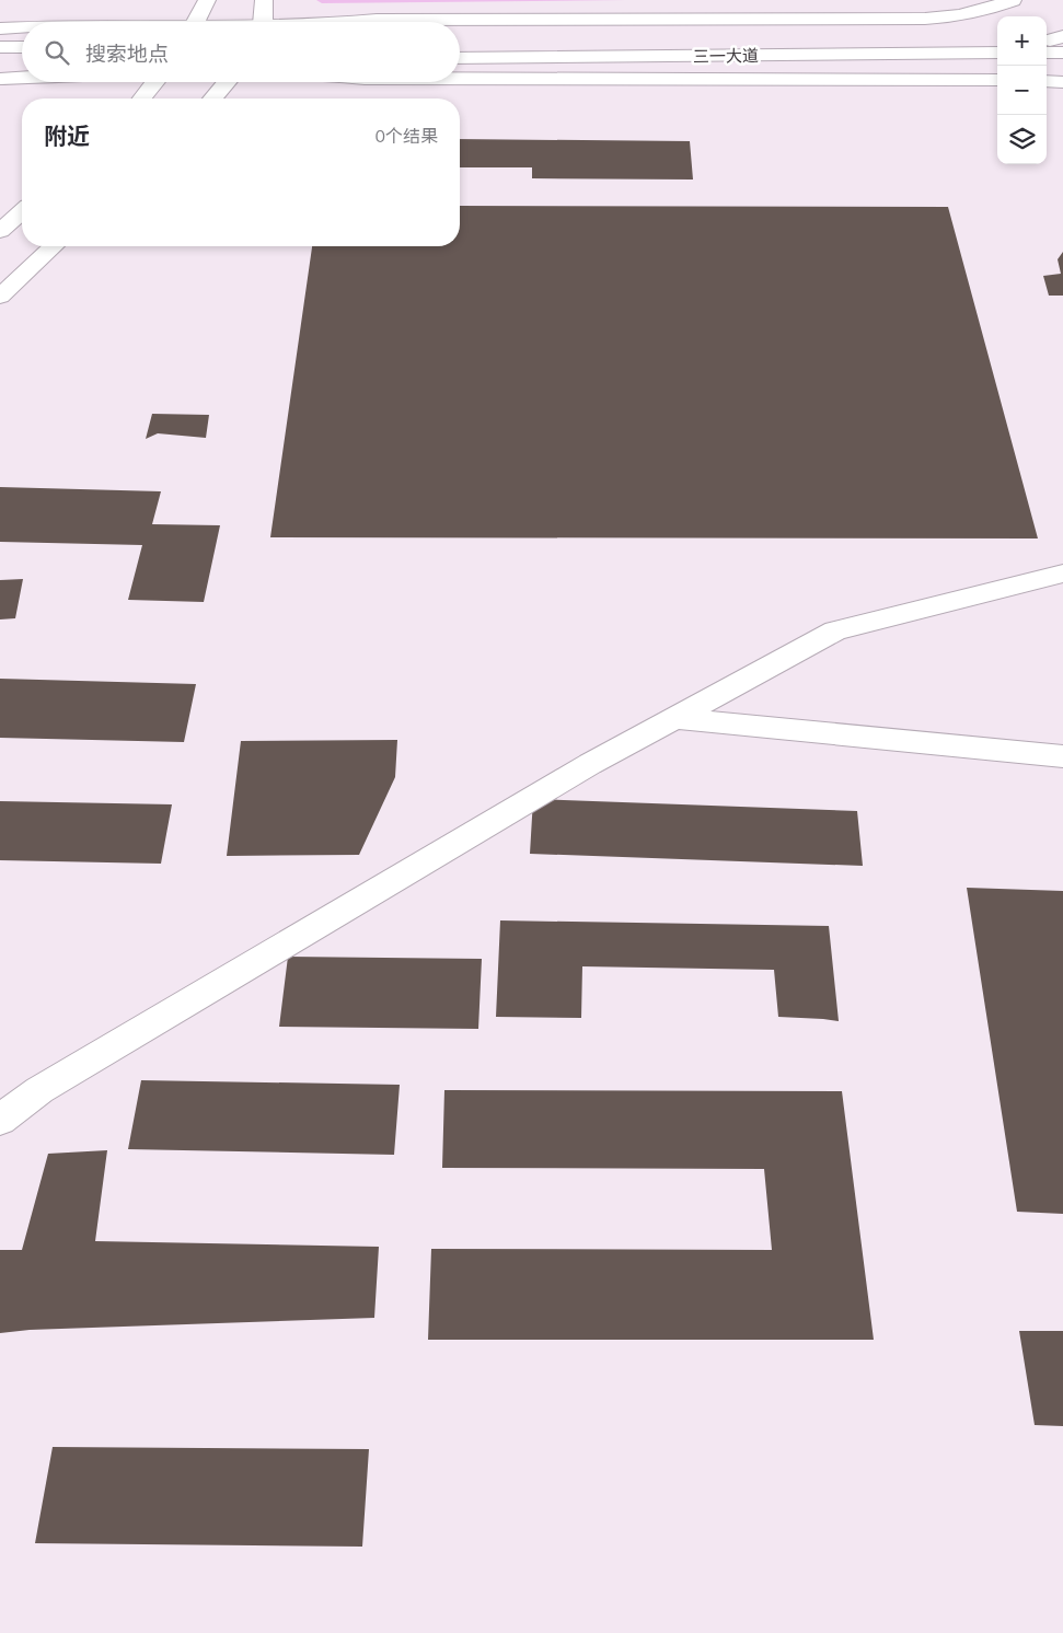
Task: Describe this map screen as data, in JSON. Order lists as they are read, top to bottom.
{
  "streets": {
    "main road": ["三一大道"]
  },
  "page": {
    "map_buttons": ["+", "−"],
    "search": "搜索地点",
    "heading": ["附近", "0个结果"]
  }
}
